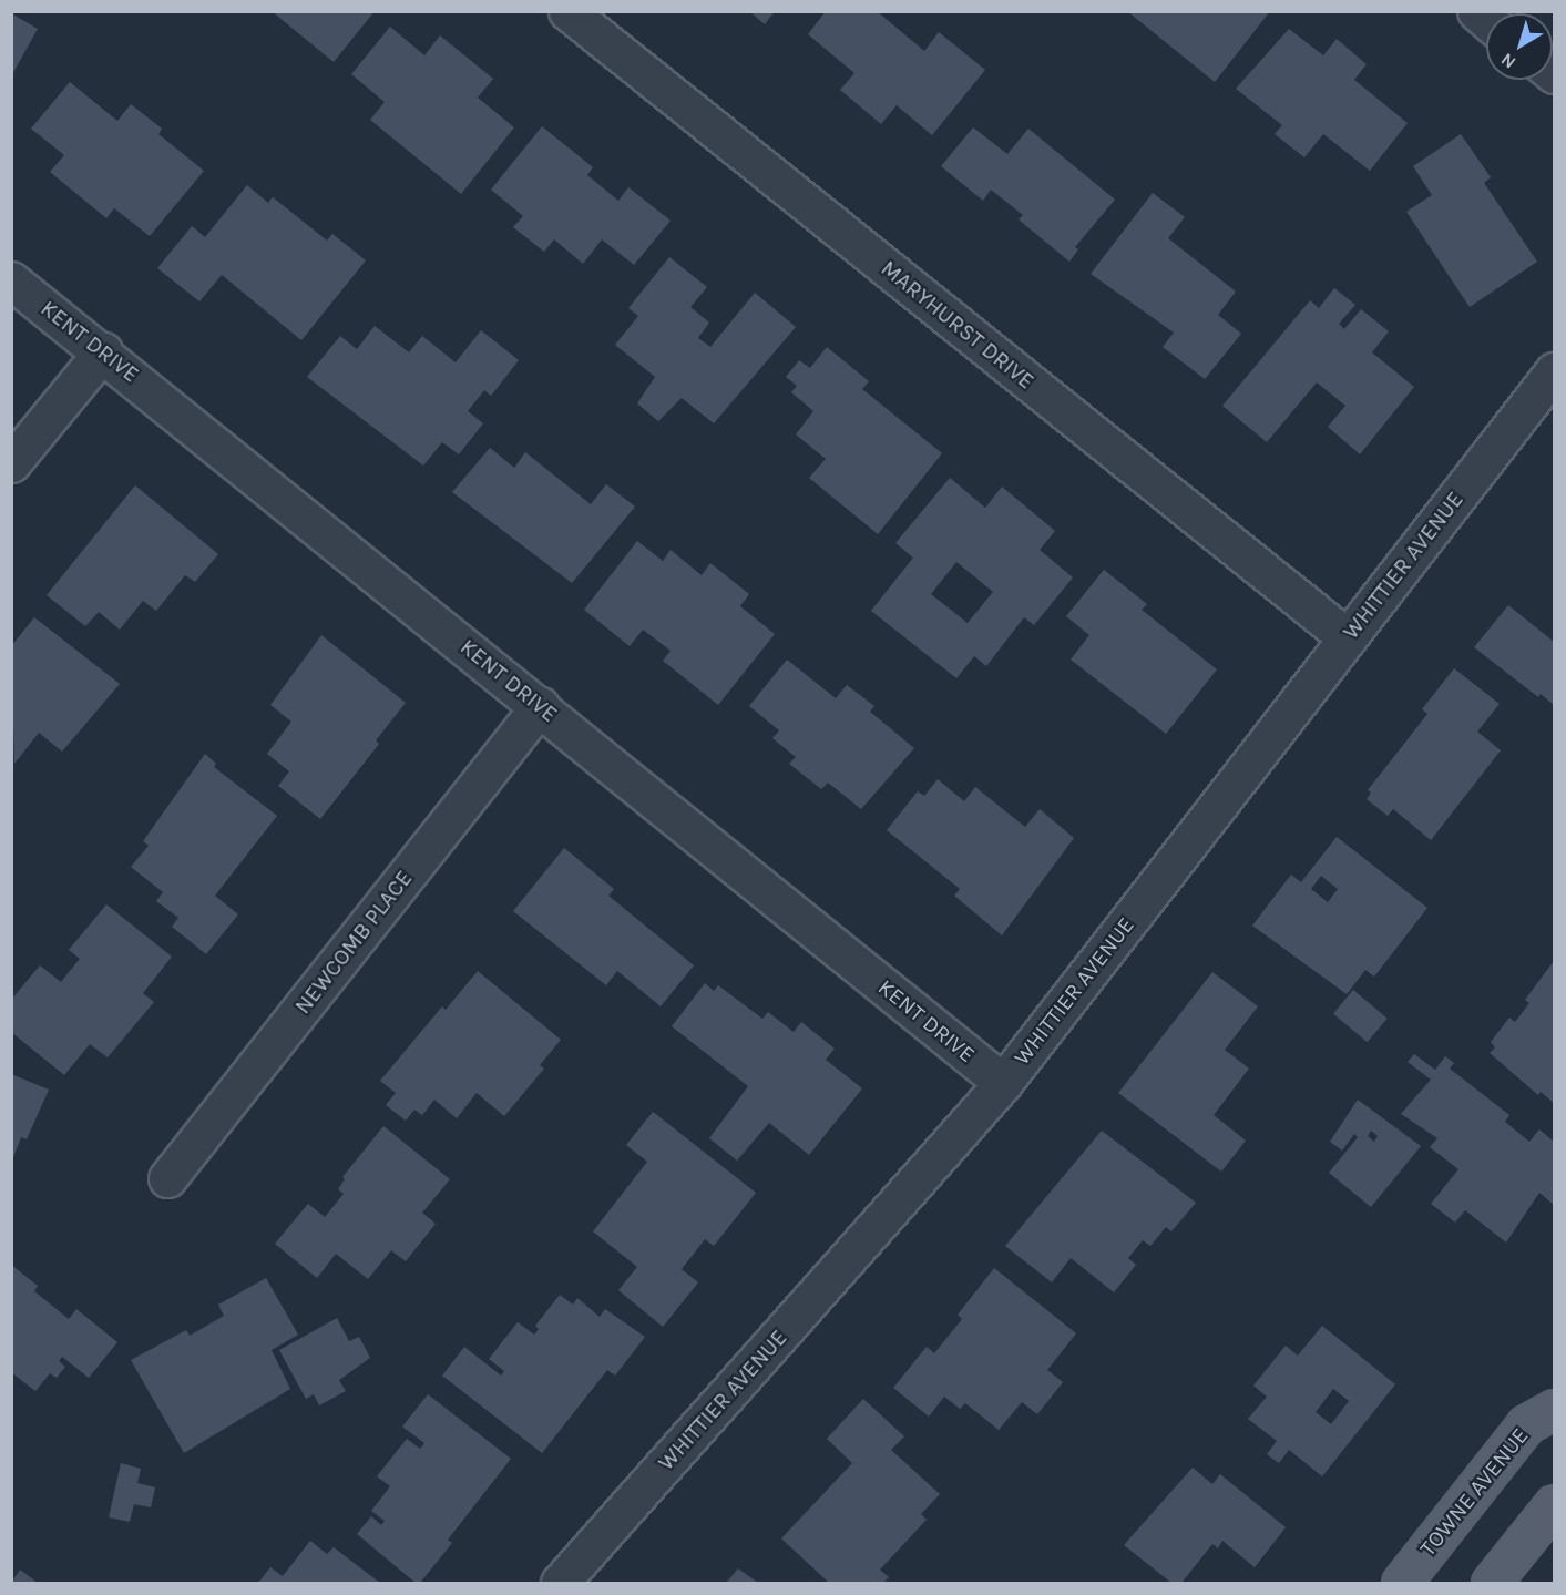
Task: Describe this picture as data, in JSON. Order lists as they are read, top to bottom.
{
  "streets": {
    "main road": ["TOWNE AVENUE"],
    "street": [
      "MARYHURST DRIVE",
      "KENT DRIVE",
      "WHITTIER AVENUE",
      "NEWCOMB PLACE"
    ]
  },
  "crossings": [
    ["MARYHURST DRIVE", "WHITTIER AVENUE"],
    ["KENT DRIVE", "WHITTIER AVENUE"],
    ["KENT DRIVE", "NEWCOMB PLACE"]
  ],
  "north": "bottom left"
}
